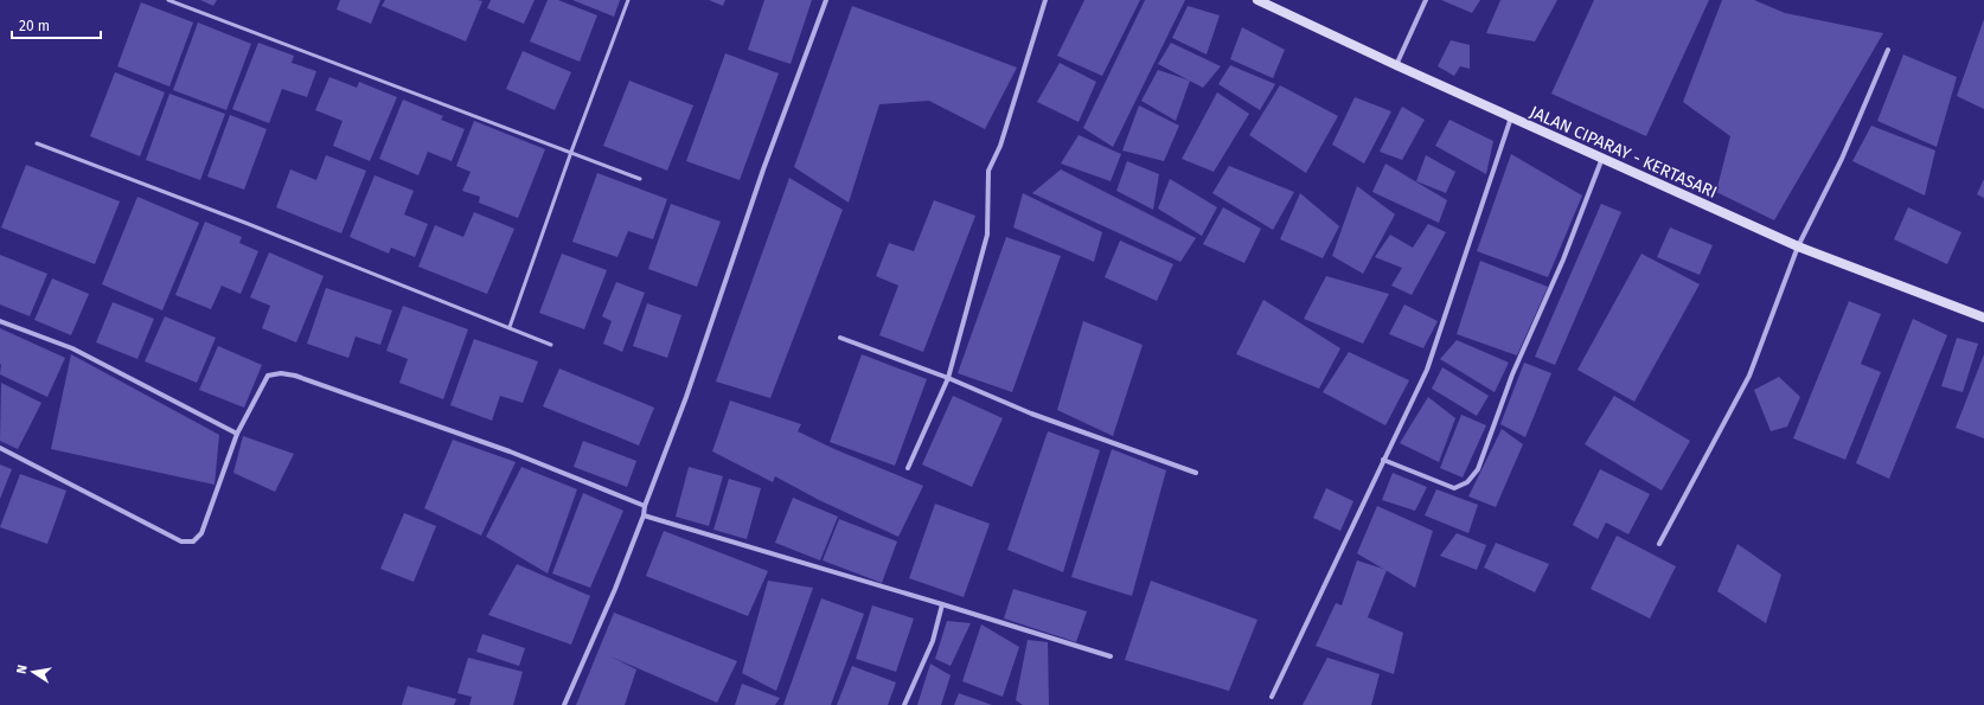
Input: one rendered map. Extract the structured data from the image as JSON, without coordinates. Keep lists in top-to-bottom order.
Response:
{
  "streets": {
    "main road": ["JALAN CIPARAY - KERTASARI"]
  },
  "scale_bar": "20 m",
  "north": "left"
}
